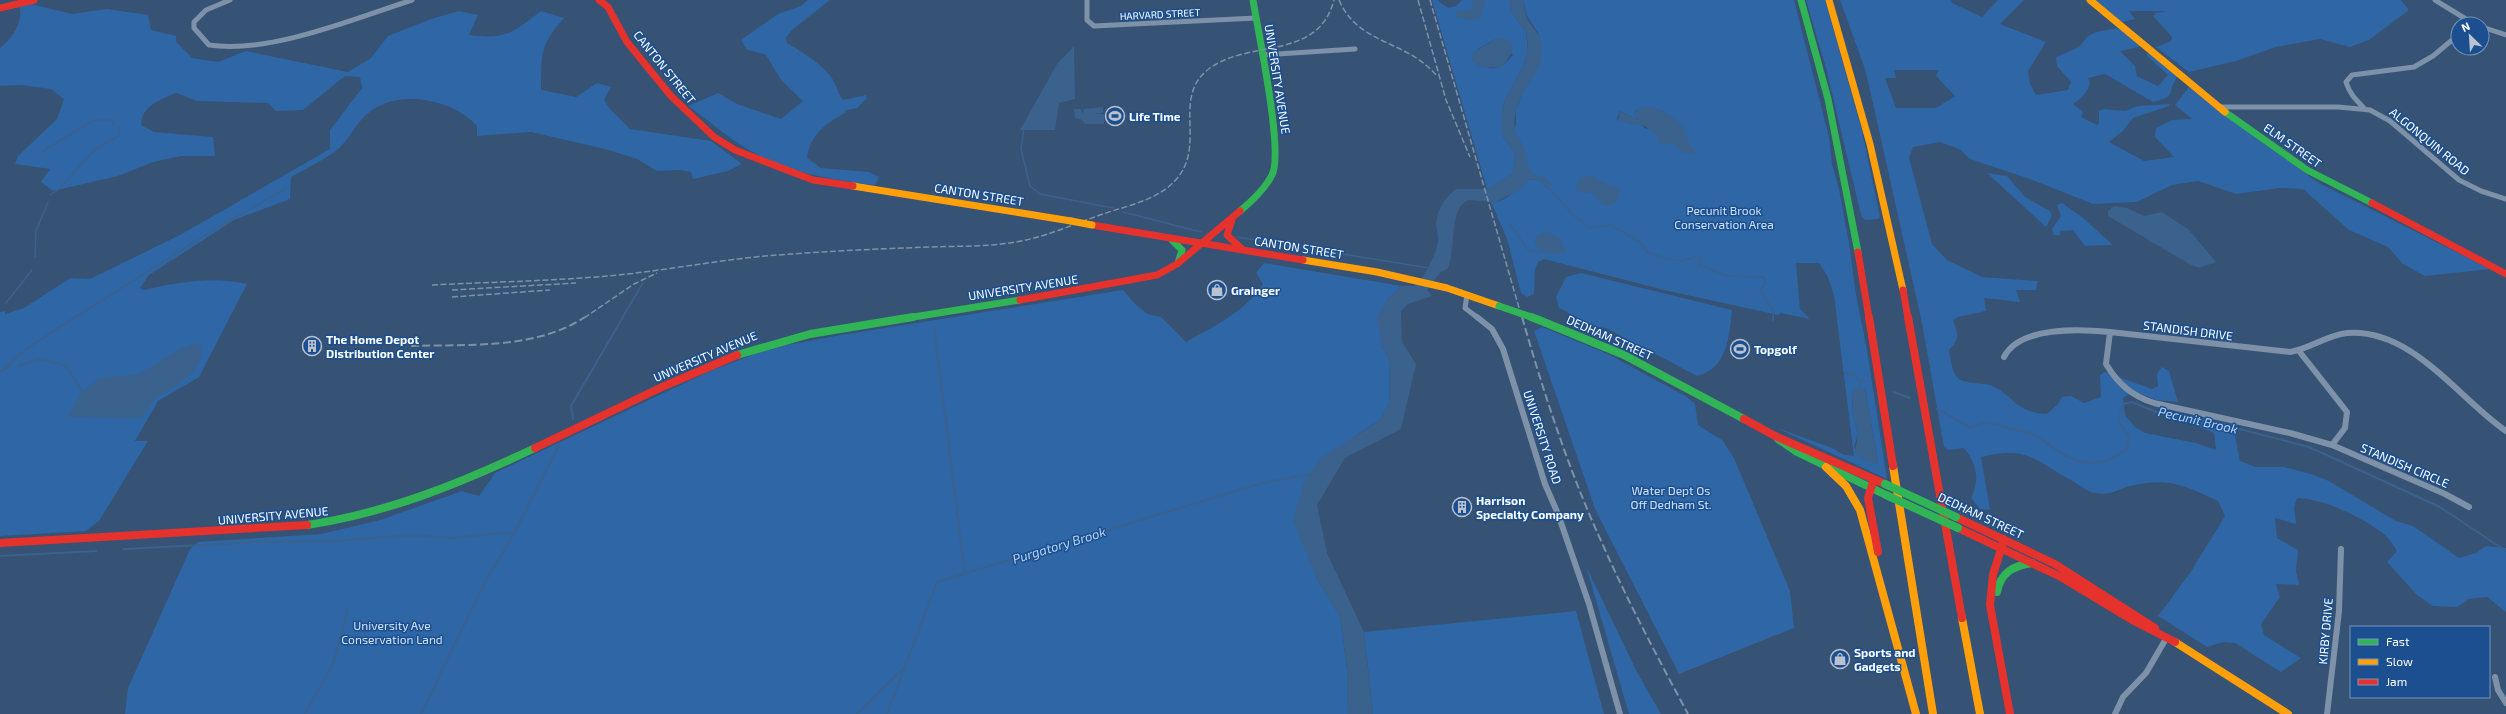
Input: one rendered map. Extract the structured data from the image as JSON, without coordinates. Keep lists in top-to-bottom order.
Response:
{
  "streets": {
    "main road": [
      "CANTON STREET",
      "UNIVERSITY AVENUE",
      "ELM STREET",
      "DEDHAM STREET"
    ],
    "street": [
      "HARVARD STREET",
      "ALGONQUIN ROAD",
      "STANDISH DRIVE",
      "UNIVERSITY ROAD",
      "STANDISH CIRCLE",
      "KIRBY DRIVE"
    ]
  },
  "crossings": [
    ["HARVARD STREET", "UNIVERSITY AVENUE"],
    ["CANTON STREET", "UNIVERSITY AVENUE"],
    ["CANTON STREET", "DEDHAM STREET"],
    ["ALGONQUIN ROAD", "ELM STREET"],
    ["DEDHAM STREET", "UNIVERSITY ROAD"]
  ],
  "water": ["Pecunit Brook", "Purgatory Brook"],
  "parks": ["Pecunit Brook Conservation Area", "Water Dept Os Off Dedham St.", "University Ave Conservation Land"],
  "places": {
    "sports": ["Life Time", "Topgolf"],
    "shop": ["Grainger", "Sports and Gadgets"],
    "building": ["The Home Depot Distribution Center", "Harrison Specialty Company"]
  },
  "legend": ["Fast", "Slow", "Jam"],
  "north": "top left"
}
